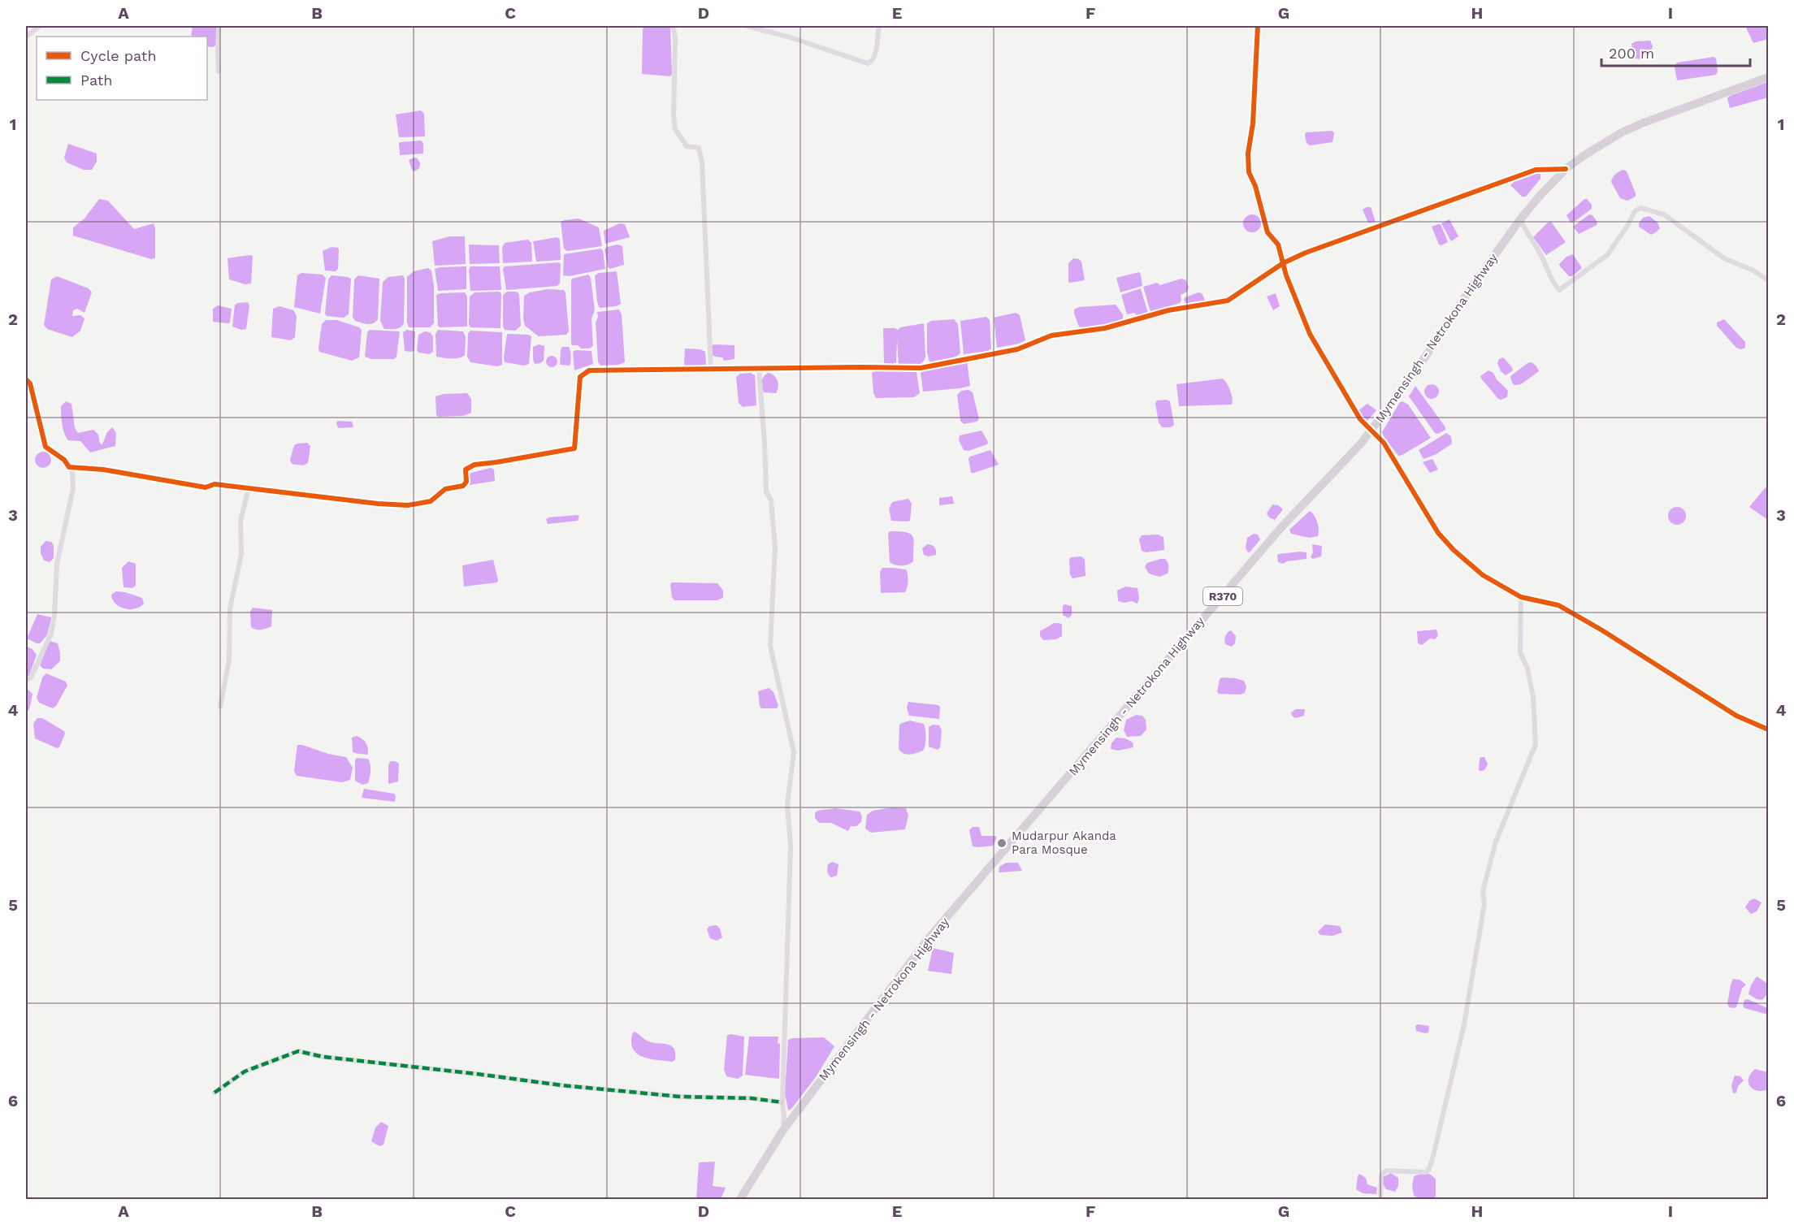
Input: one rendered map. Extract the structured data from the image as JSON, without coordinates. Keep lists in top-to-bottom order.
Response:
{
  "streets": {
    "main road": ["Mymensingh - Netrokona Highway", "R370"]
  },
  "places": ["Mudarpur Akanda Para Mosque"],
  "legend": ["Cycle path", "Path"],
  "scale_bar": "200 m",
  "grid": {
    "columns": [
      "A",
      "B",
      "C",
      "D",
      "E",
      "F",
      "G",
      "H",
      "I"
    ],
    "rows": [
      "1",
      "2",
      "3",
      "4",
      "5",
      "6"
    ]
  }
}
